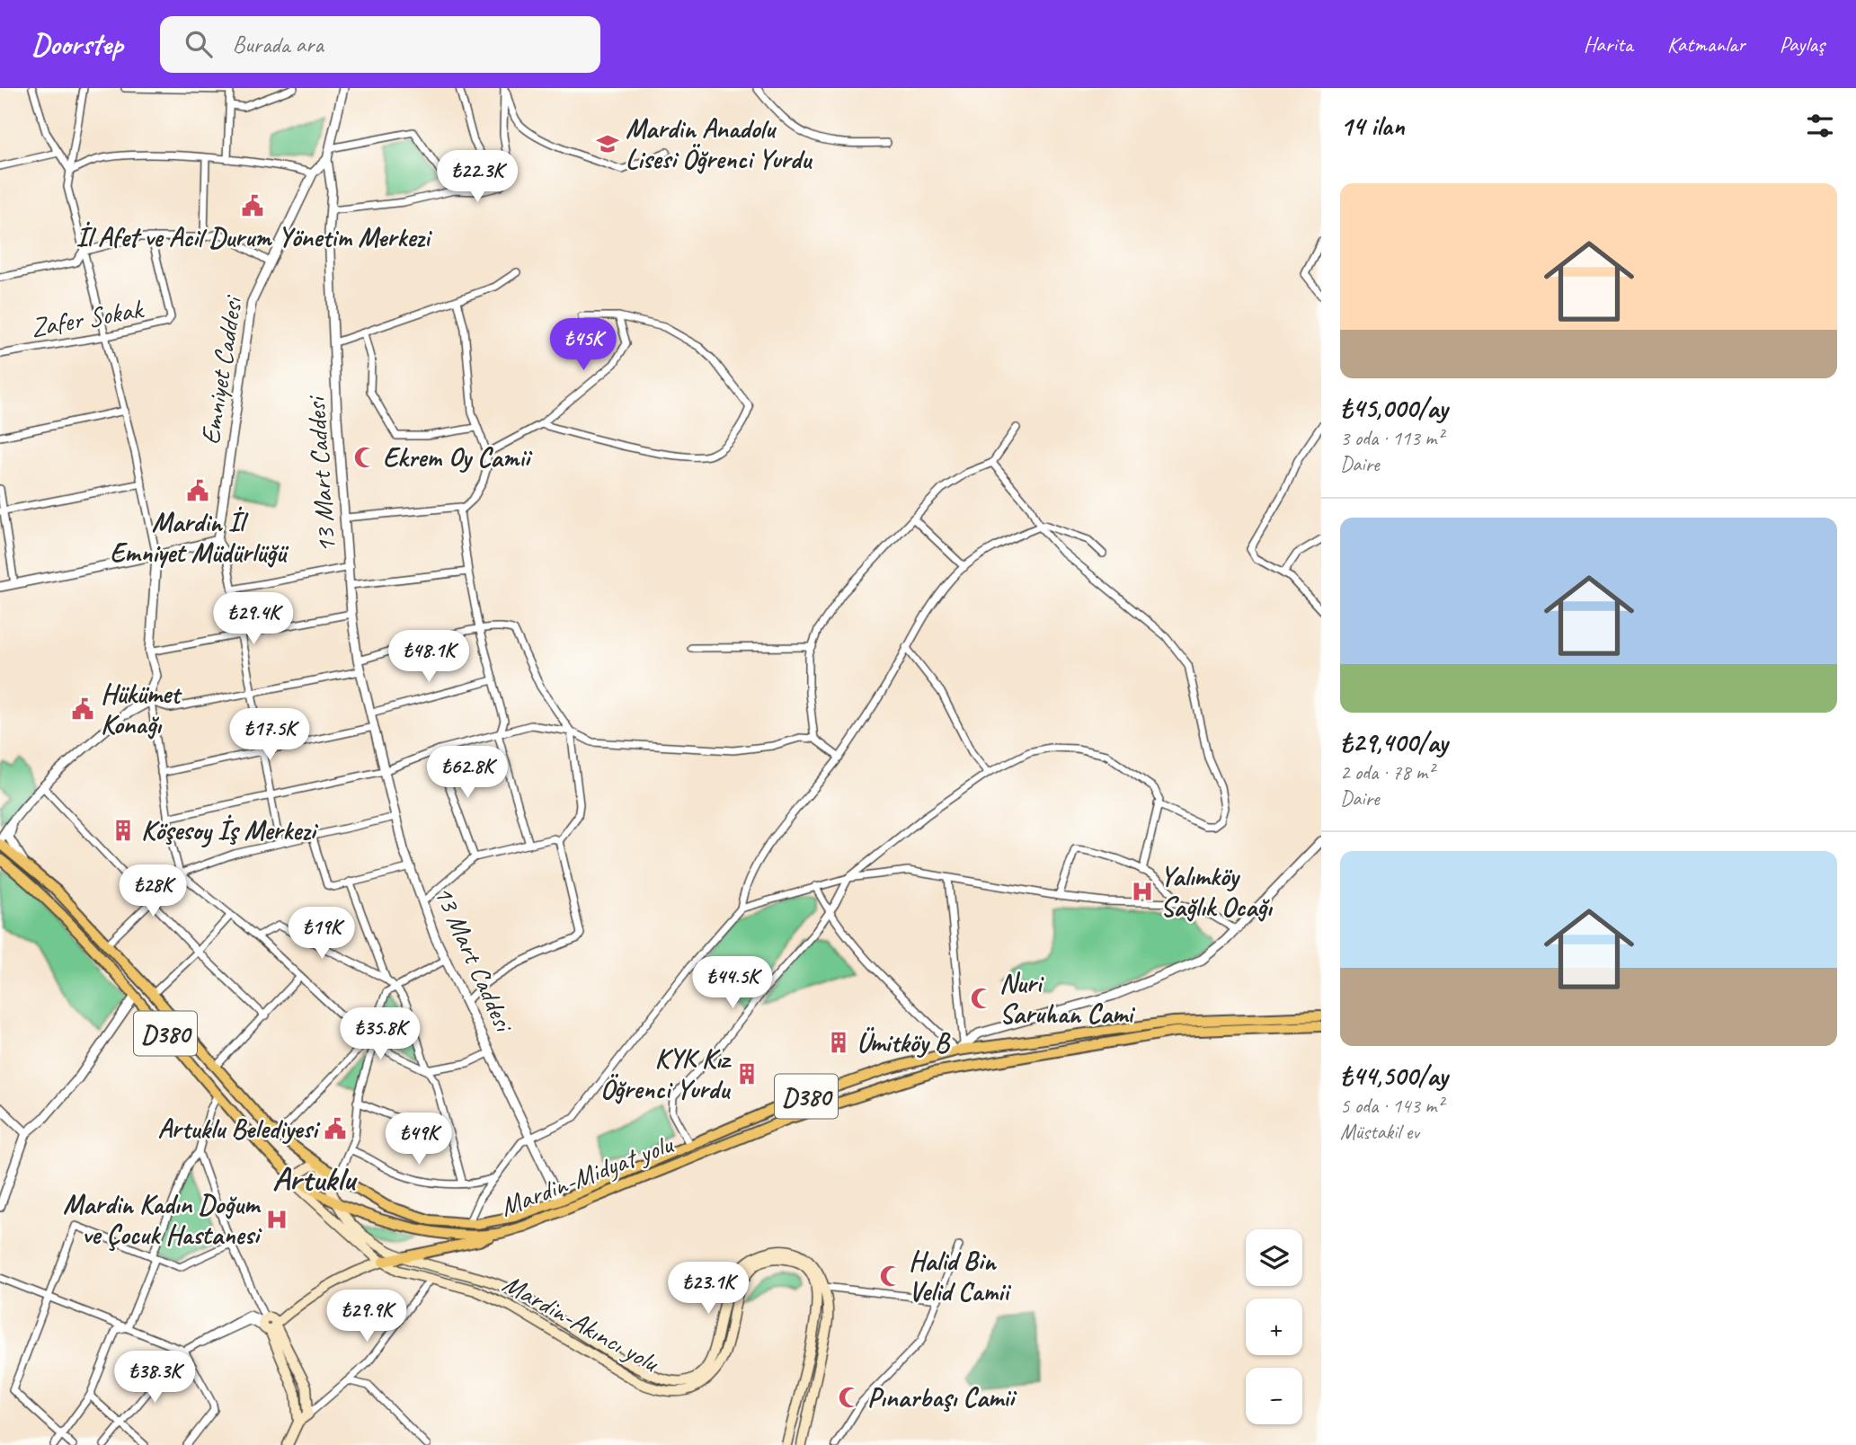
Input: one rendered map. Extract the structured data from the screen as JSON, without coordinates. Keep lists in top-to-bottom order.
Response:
{
  "streets": {
    "highway": ["D380", "Mardin-Midyat yolu"],
    "main road": ["Mardin-Akıncı yolu"],
    "street": ["Zafer Sokak", "Emniyet Caddesi", "13 Mart Caddesi"]
  },
  "crossings": [
    ["Emniyet Caddesi", "13 Mart Caddesi"],
    ["13 Mart Caddesi", "Mardin-Midyat yolu"],
    ["Mardin-Midyat yolu", "Mardin-Akıncı yolu"]
  ],
  "districts": ["Artuklu"],
  "places": {
    "school or university": ["Mardin Anadolu Lisesi Öğrenci Yurdu"],
    "public building": [
      "İl Afet ve Acil Durum Yönetim Merkezi",
      "Mardin İl Emniyet Müdürlüğü",
      "Hükümet Konağı",
      "Artuklu Belediyesi"
    ],
    "mosque": [
      "Ekrem Oy Camii",
      "Nuri Saruhan Cami",
      "Halid Bin Velid Camii",
      "Pınarbaşı Camii"
    ],
    "building": ["Köşesoy İş Merkezi", "Ümitköy B", "KYK Kız Öğrenci Yurdu"],
    "hospital": ["Yalımköy Sağlık Ocağı", "Mardin Kadın Doğum ve Çocuk Hastanesi"]
  },
  "page": {
    "header": "Doorstep",
    "search": "Burada ara",
    "nav": ["Harita", "Katmanlar", "Paylaş"],
    "heading": "14 ilan",
    "price": [
      "₺22.3K",
      "₺45K",
      "₺29.4K",
      "₺48.1K",
      "₺17.5K",
      "₺62.8K",
      "₺28K",
      "₺19K",
      "₺44.5K",
      "₺35.8K",
      "₺49K",
      "₺23.1K",
      "₺29.9K",
      "₺38.3K"
    ],
    "list": [
      {
        "name": "₺45,000/ay",
        "note": "3 oda · 113 m² · Daire"
      },
      {
        "name": "₺29,400/ay",
        "note": "2 oda · 78 m² · Daire"
      },
      {
        "name": "₺44,500/ay",
        "note": "5 oda · 143 m² · Müstakil ev"
      }
    ],
    "map_buttons": ["+", "−"]
  }
}
